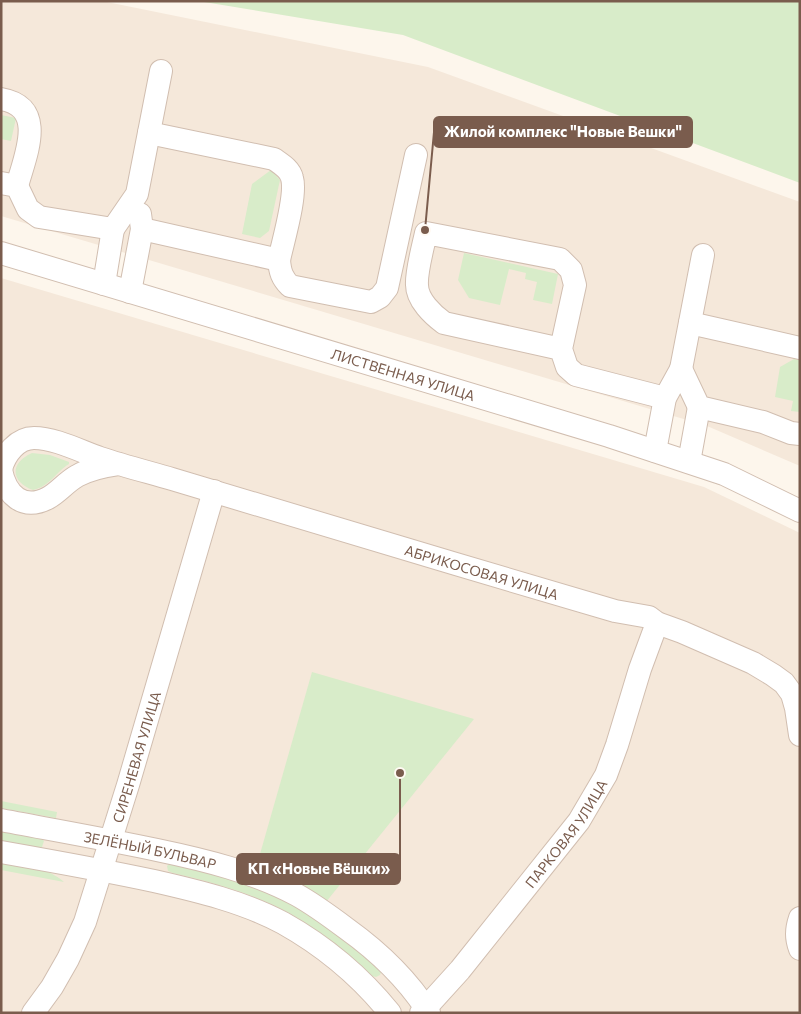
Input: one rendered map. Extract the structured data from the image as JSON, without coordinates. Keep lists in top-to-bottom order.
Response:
{
  "streets": {
    "street": [
      "ЛИСТВЕННАЯ УЛИЦА",
      "АБРИКОСОВАЯ УЛИЦА",
      "СИРЕНЕВАЯ УЛИЦА",
      "ПАРКОВАЯ УЛИЦА",
      "ЗЕЛЁНЫЙ БУЛЬВАР"
    ]
  },
  "crossings": [
    ["АБРИКОСОВАЯ УЛИЦА", "СИРЕНЕВАЯ УЛИЦА"],
    ["АБРИКОСОВАЯ УЛИЦА", "ПАРКОВАЯ УЛИЦА"],
    ["СИРЕНЕВАЯ УЛИЦА", "ЗЕЛЁНЫЙ БУЛЬВАР"],
    ["ПАРКОВАЯ УЛИЦА", "ЗЕЛЁНЫЙ БУЛЬВАР"]
  ],
  "places": ["Жилой комплекс \"Новые Вешки\"", "КП «Новые Вёшки»"]
}
